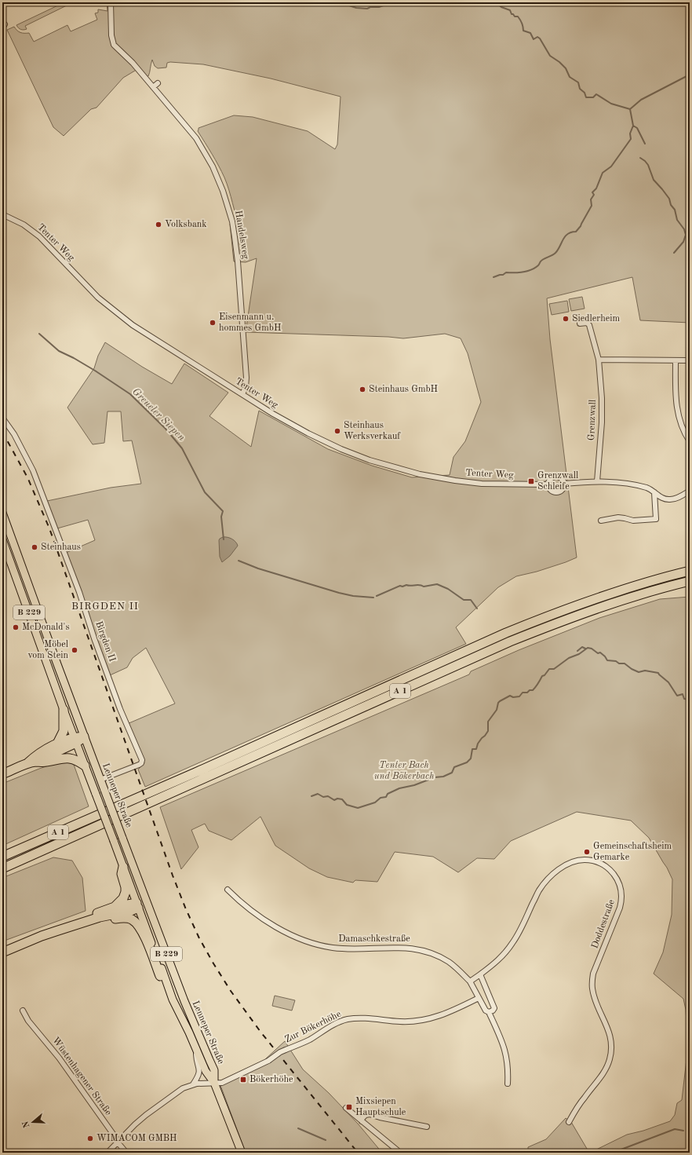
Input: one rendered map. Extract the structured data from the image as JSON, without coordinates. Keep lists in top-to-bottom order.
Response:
{
  "streets": {
    "highway": ["A 1"],
    "main road": ["B 229", "Lenneper Straße"],
    "street": [
      "Handelsweg",
      "Tenter Weg",
      "Grenzwall",
      "Birgden II",
      "Doddestraße",
      "Damaschkestraße",
      "Zur Bökerhöhe",
      "Wüstenhagener Straße"
    ]
  },
  "crossings": [
    ["Handelsweg", "Tenter Weg"],
    ["Birgden II", "Lenneper Straße"],
    ["Lenneper Straße", "Zur Bökerhöhe"],
    ["Doddestraße", "Damaschkestraße"],
    ["Damaschkestraße", "Zur Bökerhöhe"],
    ["Zur Bökerhöhe", "Wüstenhagener Straße"]
  ],
  "districts": ["BIRGDEN II"],
  "water": ["Greueler Siepen"],
  "parks": ["Tenter Bach und Bökerbach"],
  "places": {
    "other": [
      "Volksbank",
      "Siedlerheim",
      "Eisenmann u. hommes GmbH",
      "Steinhaus GmbH",
      "Steinhaus Werksverkauf",
      "Steinhaus",
      "McDonald's",
      "Möbel vom Stein",
      "Gemeinschaftsheim Gemarke",
      "WIMACOM GMBH"
    ],
    "transit": ["Grenzwall Schleife", "Bökerhöhe", "Mixsiepen Hauptschule"]
  },
  "north": "left"
}
